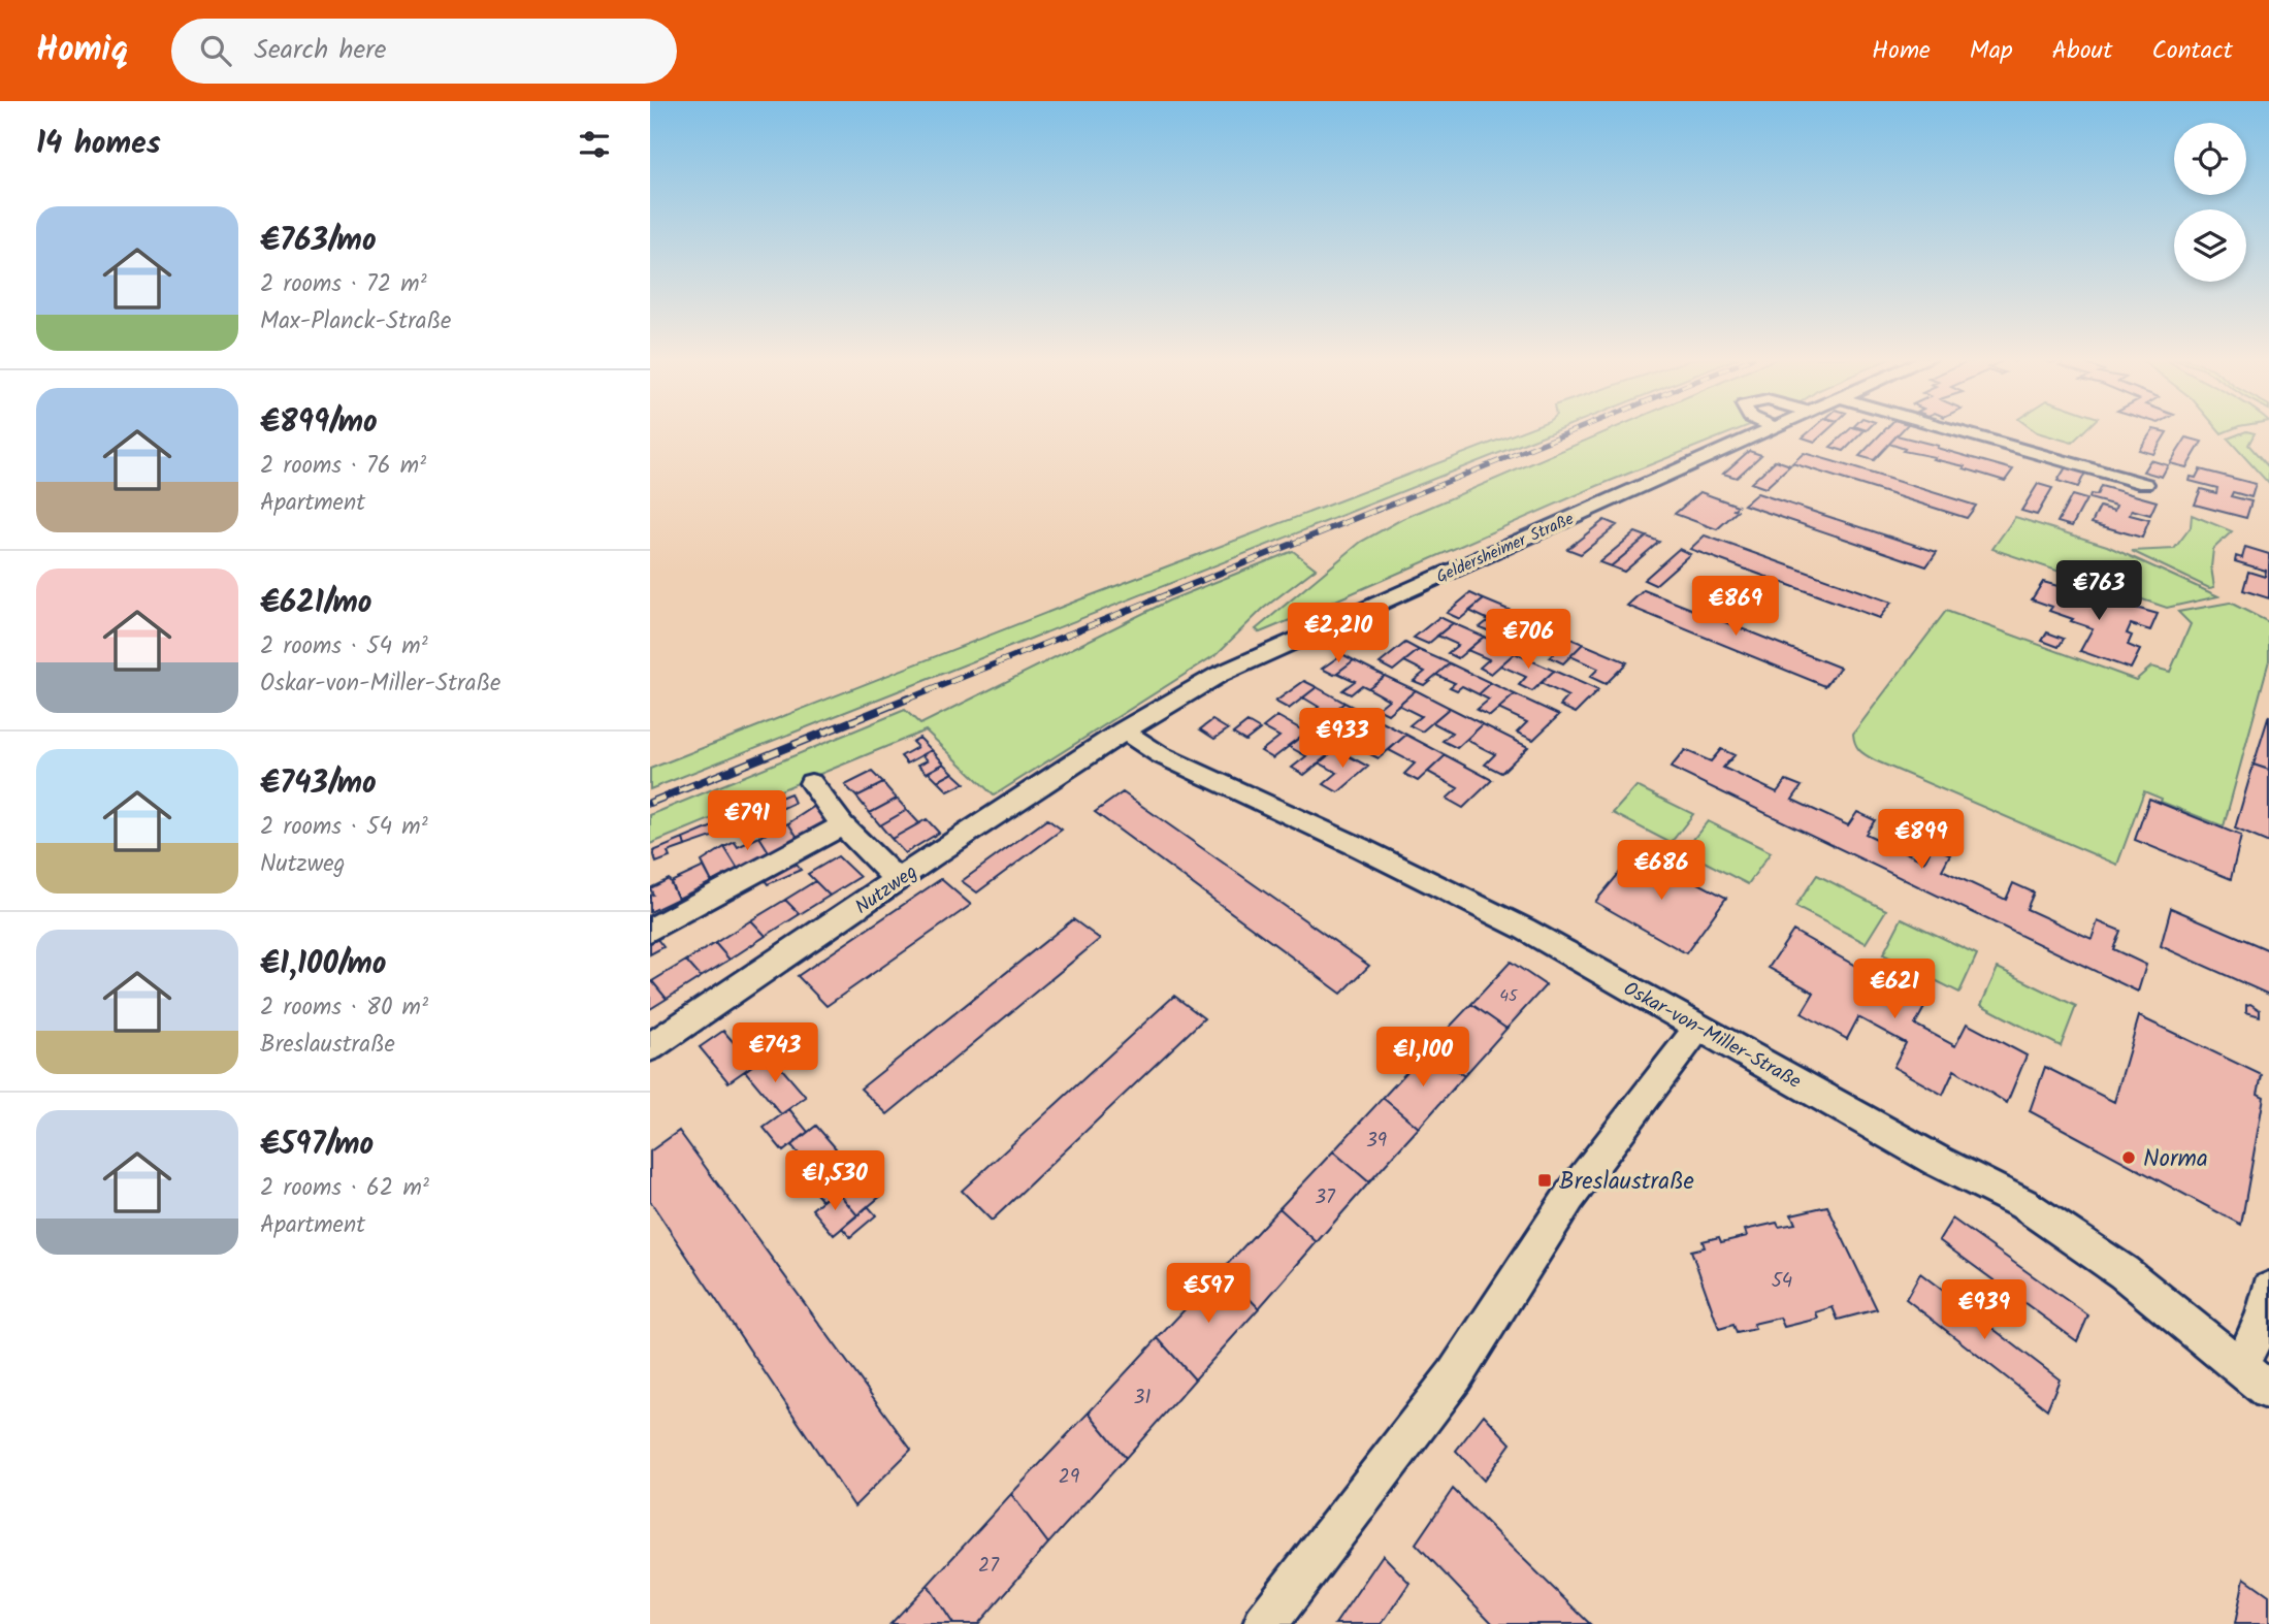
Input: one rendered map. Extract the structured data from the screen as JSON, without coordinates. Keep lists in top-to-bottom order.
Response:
{
  "streets": {
    "street": ["Geldersheimer Straße", "Nutzweg", "Oskar-von-Miller-Straße"]
  },
  "crossings": [
    ["Geldersheimer Straße", "Nutzweg"],
    ["Geldersheimer Straße", "Oskar-von-Miller-Straße"],
    ["Nutzweg", "Oskar-von-Miller-Straße"]
  ],
  "places": {
    "other": ["Norma"],
    "transit": ["Breslaustraße"]
  },
  "house_numbers": [
    "45",
    "39",
    "37",
    "54",
    "31",
    "29",
    "27"
  ],
  "page": {
    "header": "Homiq",
    "search": "Search here",
    "nav": [
      "Home",
      "Map",
      "About",
      "Contact"
    ],
    "heading": "14 homes",
    "list": [
      {
        "name": "€763/mo",
        "note": "2 rooms · 72 m² · Max-Planck-Straße"
      },
      {
        "name": "€899/mo",
        "note": "2 rooms · 76 m² · Apartment"
      },
      {
        "name": "€621/mo",
        "note": "2 rooms · 54 m² · Oskar-von-Miller-Straße"
      },
      {
        "name": "€743/mo",
        "note": "2 rooms · 54 m² · Nutzweg"
      },
      {
        "name": "€1,100/mo",
        "note": "2 rooms · 80 m² · Breslaustraße"
      },
      {
        "name": "€597/mo",
        "note": "2 rooms · 62 m² · Apartment"
      }
    ],
    "price": [
      "€763",
      "€869",
      "€2,210",
      "€706",
      "€933",
      "€791",
      "€899",
      "€686",
      "€621",
      "€743",
      "€1,100",
      "€1,530",
      "€597",
      "€939"
    ]
  }
}
